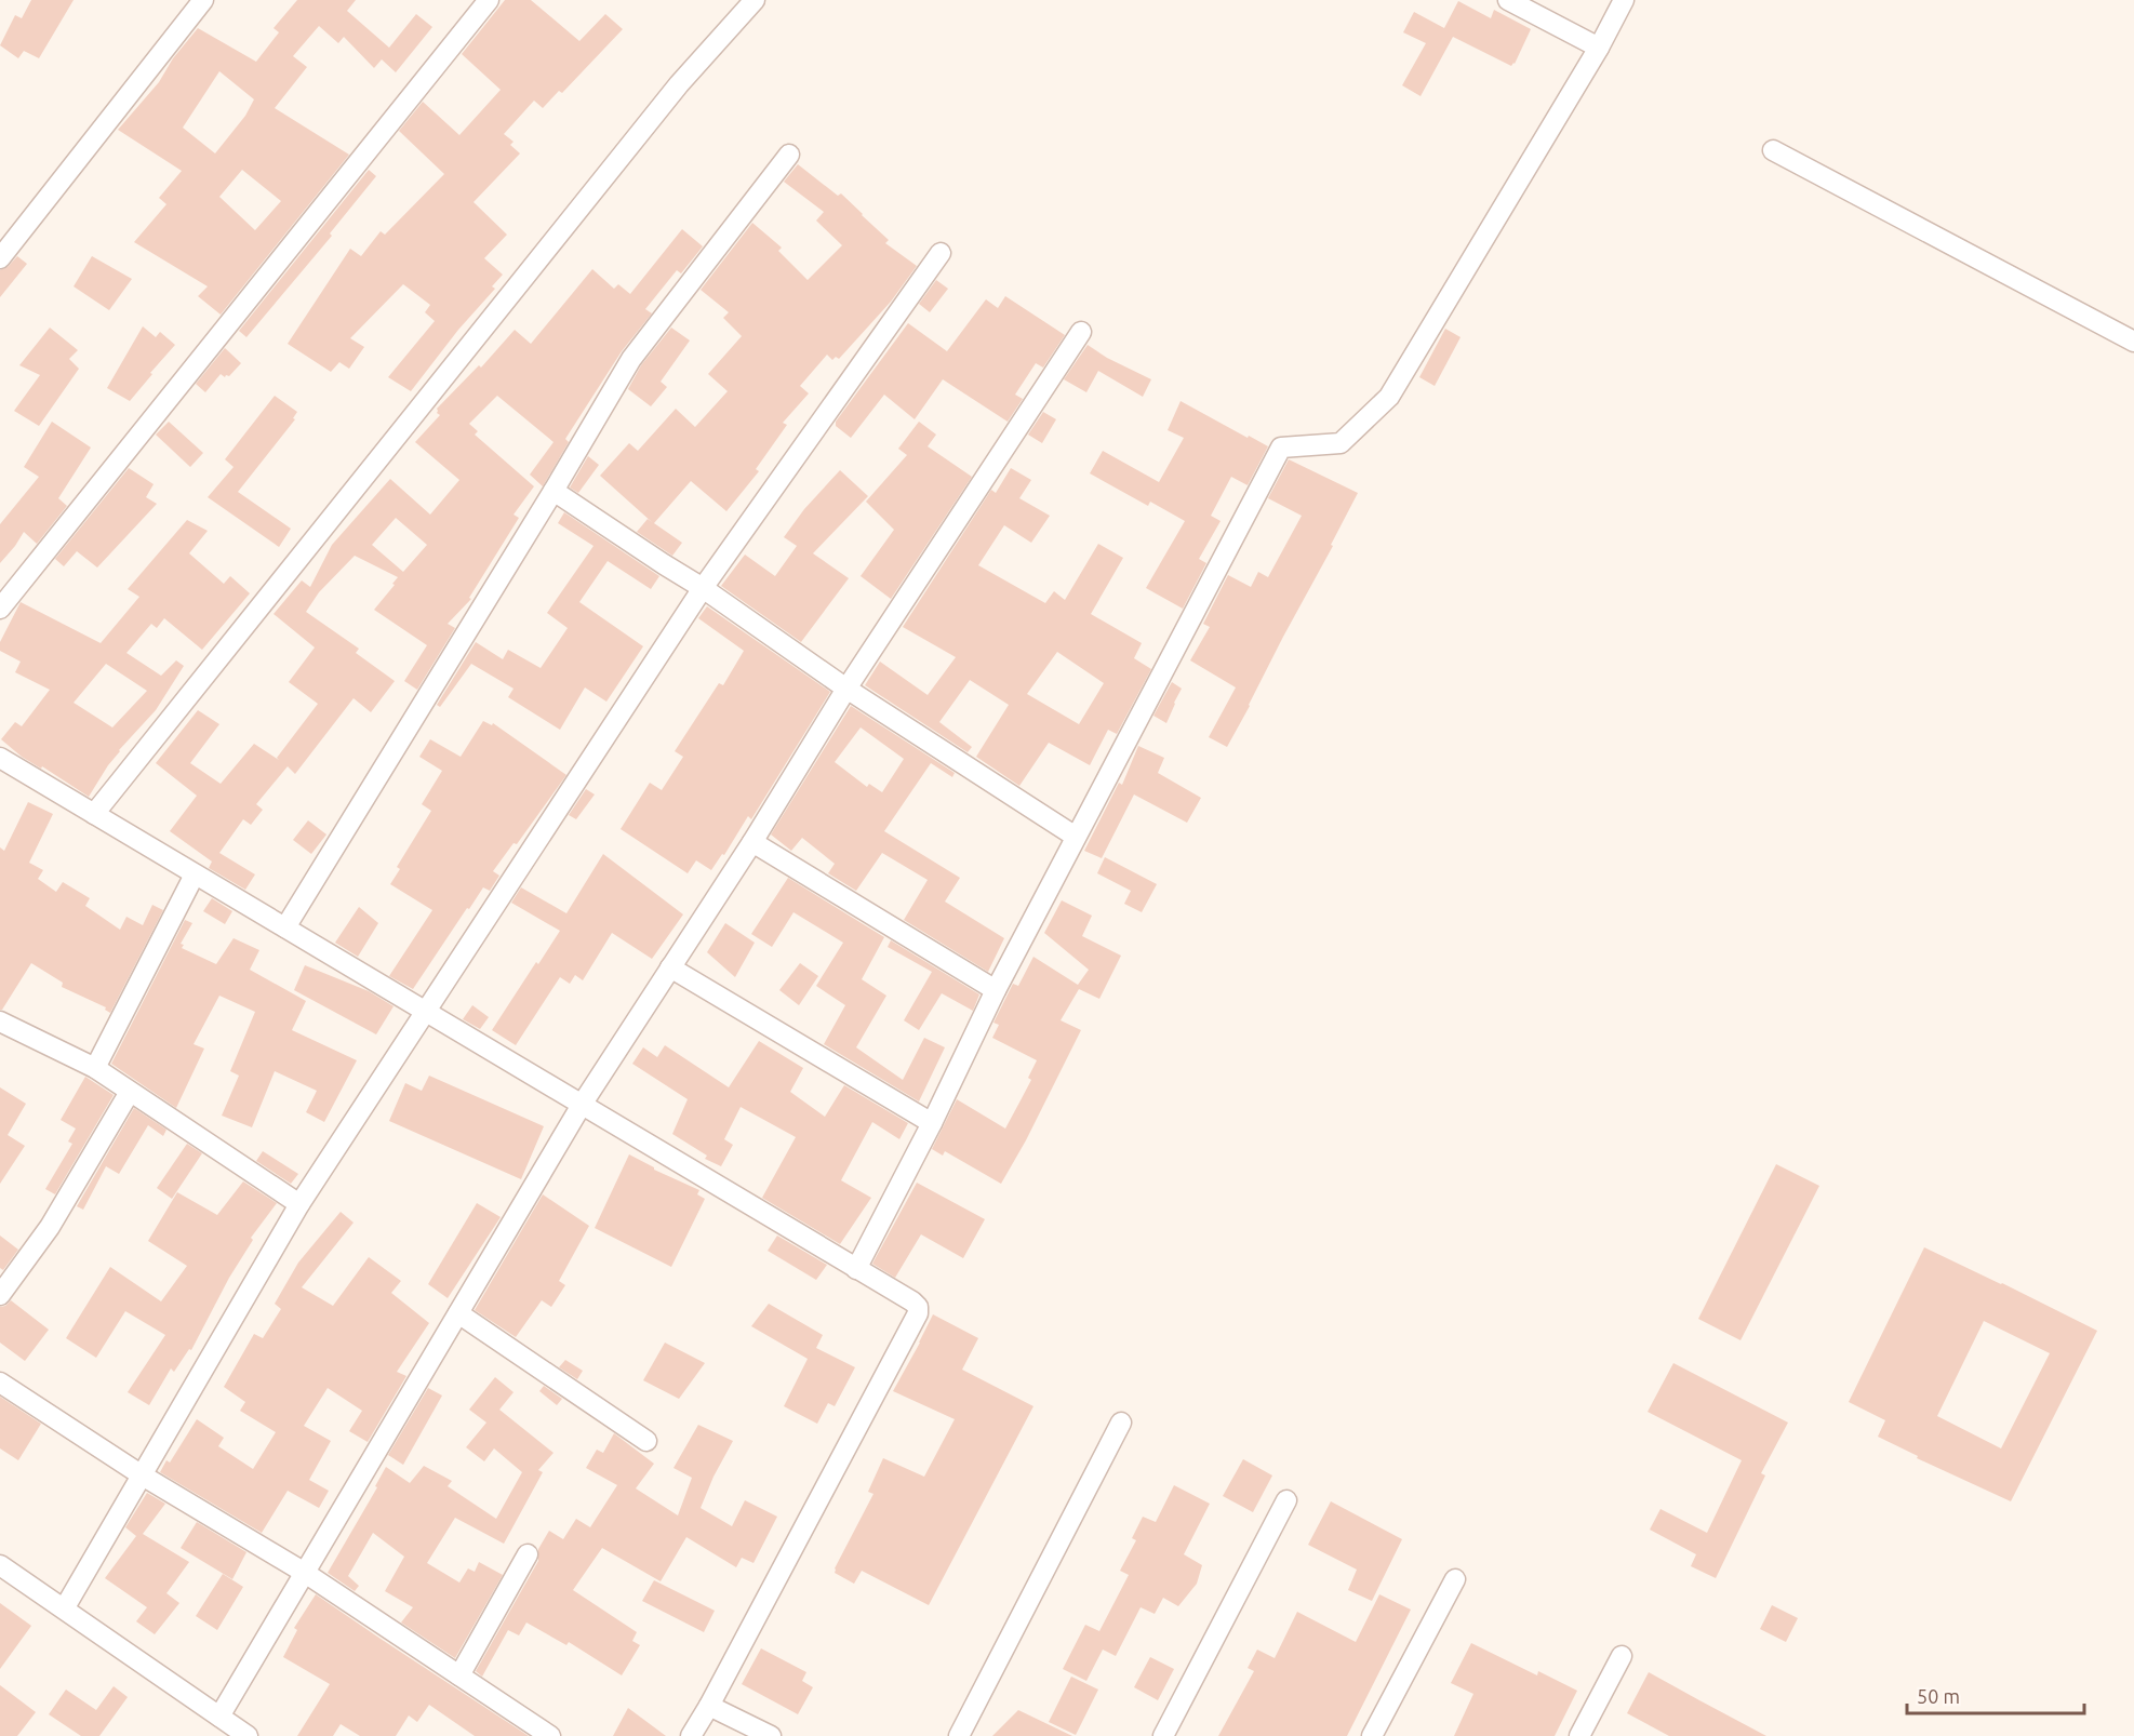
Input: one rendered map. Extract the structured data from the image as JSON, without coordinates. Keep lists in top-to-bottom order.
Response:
{
  "scale_bar": "50 m"
}
